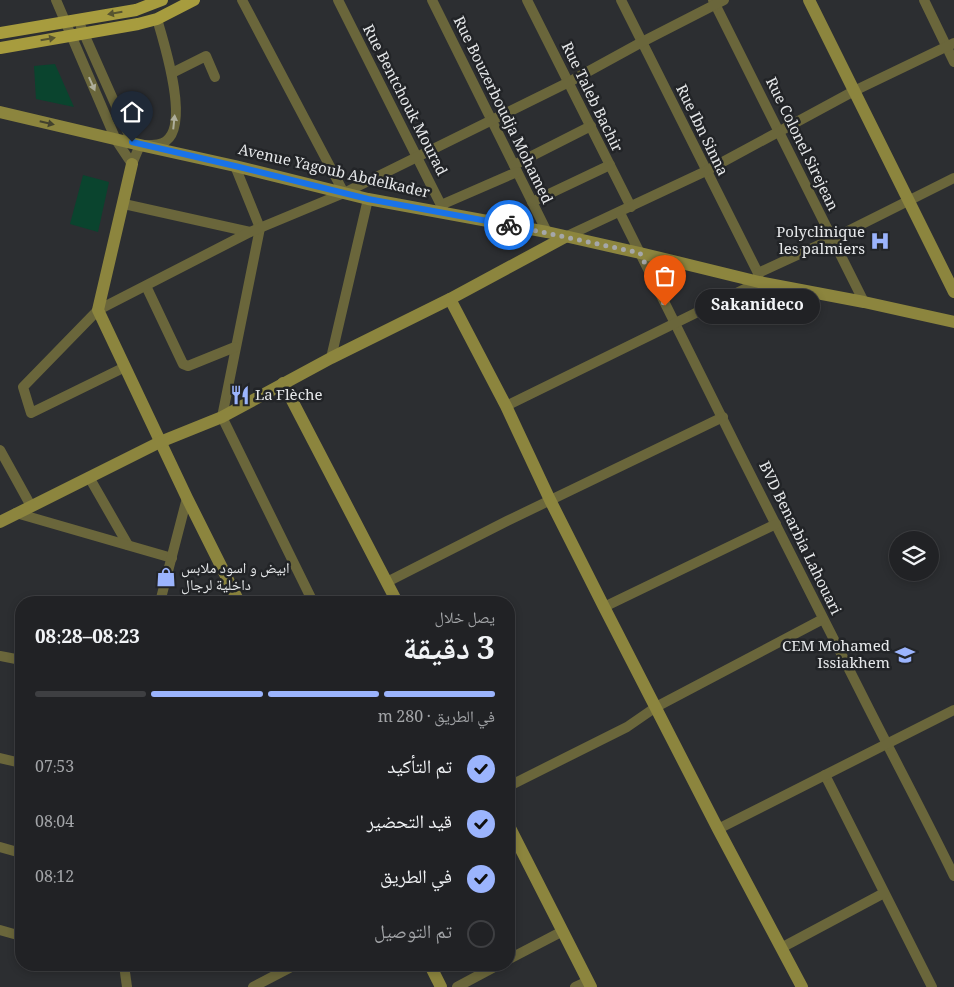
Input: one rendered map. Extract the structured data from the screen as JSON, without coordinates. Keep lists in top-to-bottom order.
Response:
{
  "streets": {
    "street": [
      "Rue Taleb Bachir",
      "Rue Bentchouk Mourad",
      "Rue Bouzerboudja Mohamed",
      "Rue Ibn Sinna",
      "Rue Colonel Sirejean",
      "Avenue Yagoub Abdelkader",
      "BVD Benarbia Lahouari"
    ]
  },
  "crossings": [
    ["Rue Bentchouk Mourad", "Avenue Yagoub Abdelkader"],
    ["Rue Bouzerboudja Mohamed", "Avenue Yagoub Abdelkader"],
    ["Rue Ibn Sinna", "Avenue Yagoub Abdelkader"],
    ["Rue Colonel Sirejean", "Avenue Yagoub Abdelkader"],
    ["Avenue Yagoub Abdelkader", "BVD Benarbia Lahouari"]
  ],
  "places": {
    "hospital": ["Polyclinique les palmiers"],
    "other": ["Sakanideco"],
    "restaurant": ["La Flèche"],
    "shop": ["ابيض و اسود ملابس داخلية لرجال"],
    "school or university": ["CEM Mohamed Issiakhem"]
  },
  "page": {
    "bubble": "Sakanideco",
    "heading": ["3 دقيقة", "يصل خلال", "08:23–08:28"],
    "bar": "في الطريق · 280 m",
    "list": [
      ["تم التأكيد", "07:53"],
      ["قيد التحضير", "08:04"],
      ["في الطريق", "08:12"],
      "تم التوصيل"
    ]
  }
}
